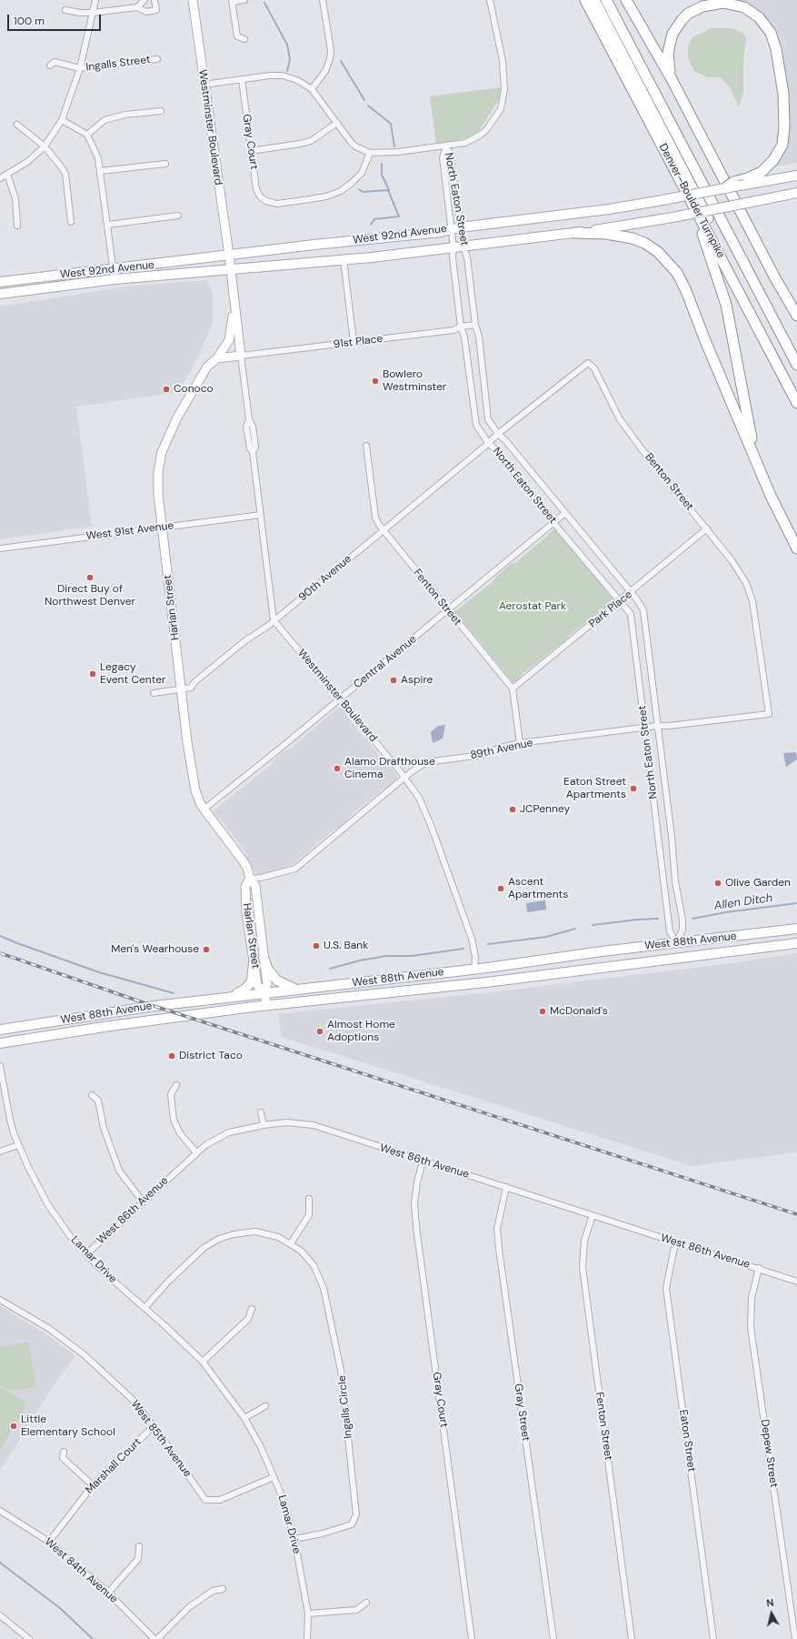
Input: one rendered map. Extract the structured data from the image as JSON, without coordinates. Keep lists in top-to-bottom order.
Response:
{
  "streets": {
    "highway": ["Denver–Boulder Turnpike"],
    "main road": ["West 92nd Avenue", "West 88th Avenue"],
    "street": [
      "Ingalls Street",
      "Westminster Boulevard",
      "Gray Court",
      "North Eaton Street",
      "91st Place",
      "Benton Street",
      "West 91st Avenue",
      "90th Avenue",
      "Fenton Street",
      "Harlan Street",
      "Park Place",
      "Central Avenue",
      "89th Avenue",
      "West 86th Avenue",
      "Lamar Drive",
      "Ingalls Circle",
      "Gray Street",
      "West 85th Avenue",
      "Eaton Street",
      "Depew Street",
      "Marshall Court",
      "West 84th Avenue"
    ]
  },
  "crossings": [
    ["Westminster Boulevard", "West 92nd Avenue"],
    ["Westminster Boulevard", "90th Avenue"],
    ["Westminster Boulevard", "Harlan Street"],
    ["Westminster Boulevard", "Central Avenue"],
    ["Westminster Boulevard", "89th Avenue"],
    ["Westminster Boulevard", "West 88th Avenue"],
    ["Gray Court", "West 86th Avenue"],
    ["North Eaton Street", "West 92nd Avenue"],
    ["North Eaton Street", "91st Place"],
    ["North Eaton Street", "Benton Street"],
    ["North Eaton Street", "90th Avenue"],
    ["North Eaton Street", "Park Place"],
    ["North Eaton Street", "Central Avenue"],
    ["North Eaton Street", "89th Avenue"],
    ["North Eaton Street", "West 88th Avenue"],
    ["Benton Street", "90th Avenue"],
    ["Benton Street", "Park Place"],
    ["Benton Street", "89th Avenue"],
    ["West 91st Avenue", "Harlan Street"],
    ["90th Avenue", "Fenton Street"],
    ["90th Avenue", "Harlan Street"],
    ["Fenton Street", "Park Place"],
    ["Fenton Street", "Central Avenue"],
    ["Fenton Street", "West 86th Avenue"],
    ["Harlan Street", "Central Avenue"],
    ["Harlan Street", "89th Avenue"],
    ["Harlan Street", "West 88th Avenue"],
    ["West 86th Avenue", "Lamar Drive"],
    ["West 86th Avenue", "Gray Street"],
    ["West 86th Avenue", "Eaton Street"],
    ["West 86th Avenue", "Depew Street"],
    ["Lamar Drive", "Ingalls Circle"],
    ["Lamar Drive", "West 85th Avenue"],
    ["West 85th Avenue", "Marshall Court"],
    ["Marshall Court", "West 84th Avenue"]
  ],
  "water": ["Allen Ditch"],
  "parks": ["Aerostat Park"],
  "places": [
    "Bowlero Westminster",
    "Conoco",
    "Direct Buy of Northwest Denver",
    "Legacy Event Center",
    "Aspire",
    "Alamo Drafthouse Cinema",
    "Eaton Street Apartments",
    "JCPenney",
    "Olive Garden",
    "Ascent Apartments",
    "U.S. Bank",
    "Men's Wearhouse",
    "McDonald's",
    "Almost Home Adoptions",
    "District Taco",
    "Little Elementary School"
  ],
  "scale_bar": "100 m",
  "north": "top"
}
